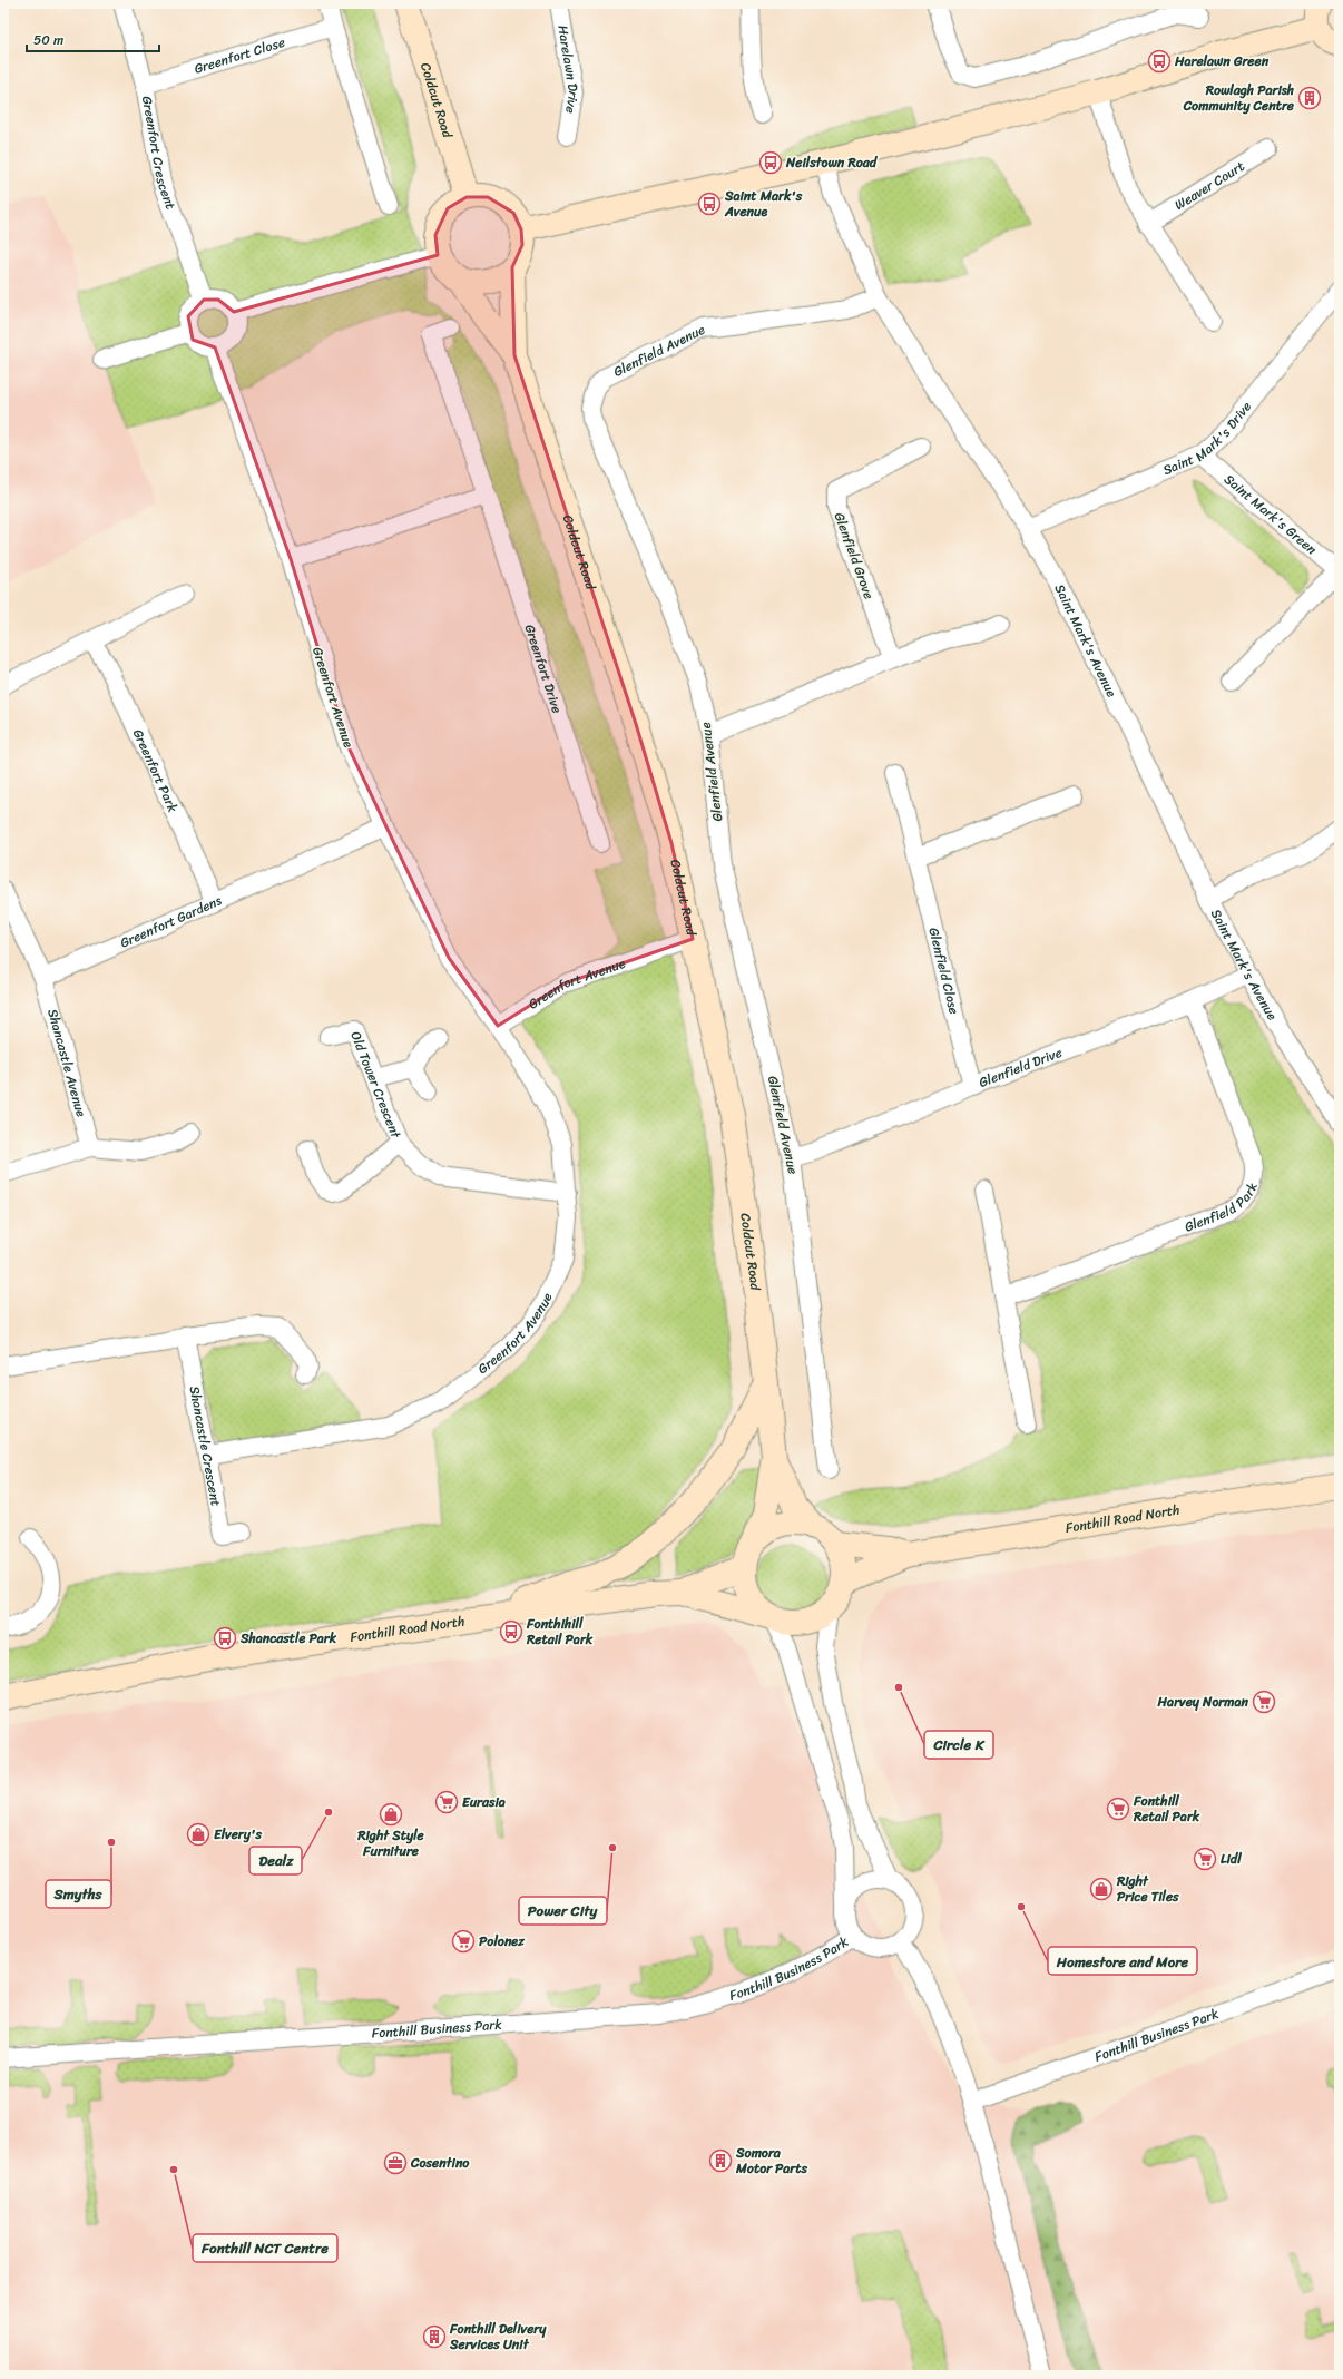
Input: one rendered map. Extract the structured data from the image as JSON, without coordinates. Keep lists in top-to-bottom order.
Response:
{
  "streets": {
    "main road": ["Coldcut Road", "Fonthill Road North"],
    "street": [
      "Greenfort Close",
      "Harelawn Drive",
      "Greenfort Crescent",
      "Weaver Court",
      "Glenfield Avenue",
      "Saint Mark's Drive",
      "Saint Mark's Green",
      "Glenfield Grove",
      "Saint Mark's Avenue",
      "Greenfort Drive",
      "Greenfort Avenue",
      "Greenfort Park",
      "Greenfort Gardens",
      "Glenfield Close",
      "Shancastle Avenue",
      "Glenfield Drive",
      "Old Tower Crescent",
      "Glenfield Park",
      "Shancastle Crescent",
      "Fonthill Business Park"
    ]
  },
  "crossings": [
    ["Greenfort Close", "Greenfort Crescent"],
    ["Coldcut Road", "Greenfort Avenue"],
    ["Greenfort Crescent", "Greenfort Avenue"],
    ["Glenfield Avenue", "Saint Mark's Avenue"],
    ["Glenfield Avenue", "Glenfield Drive"],
    ["Saint Mark's Drive", "Saint Mark's Green"],
    ["Saint Mark's Drive", "Saint Mark's Avenue"],
    ["Saint Mark's Avenue", "Glenfield Drive"],
    ["Greenfort Avenue", "Greenfort Gardens"],
    ["Greenfort Avenue", "Old Tower Crescent"],
    ["Greenfort Avenue", "Shancastle Crescent"],
    ["Greenfort Park", "Greenfort Gardens"],
    ["Greenfort Gardens", "Shancastle Avenue"],
    ["Glenfield Close", "Glenfield Drive"],
    ["Glenfield Drive", "Glenfield Park"],
    ["Fonthill Road North", "Fonthill Business Park"]
  ],
  "places": {
    "bus stop": [
      "Harelawn Green",
      "Neilstown Road",
      "Saint Mark's Avenue",
      "Fonthihill Retail Park",
      "Shancastle Park"
    ],
    "building": ["Rowlagh Parish Community Centre", "Somora Motor Parts", "Fonthill Delivery Services Unit"],
    "other": [
      "Circle K",
      "Dealz",
      "Smyths",
      "Power City",
      "Homestore and More",
      "Fonthill NCT Centre"
    ],
    "supermarket": [
      "Harvey Norman",
      "Eurasia",
      "Fonthill Retail Park",
      "Lidl",
      "Polonez"
    ],
    "shop": ["Right Style Furniture", "Elvery's", "Right Price Tiles"],
    "office": ["Cosentino"]
  },
  "scale_bar": "50 m"
}
